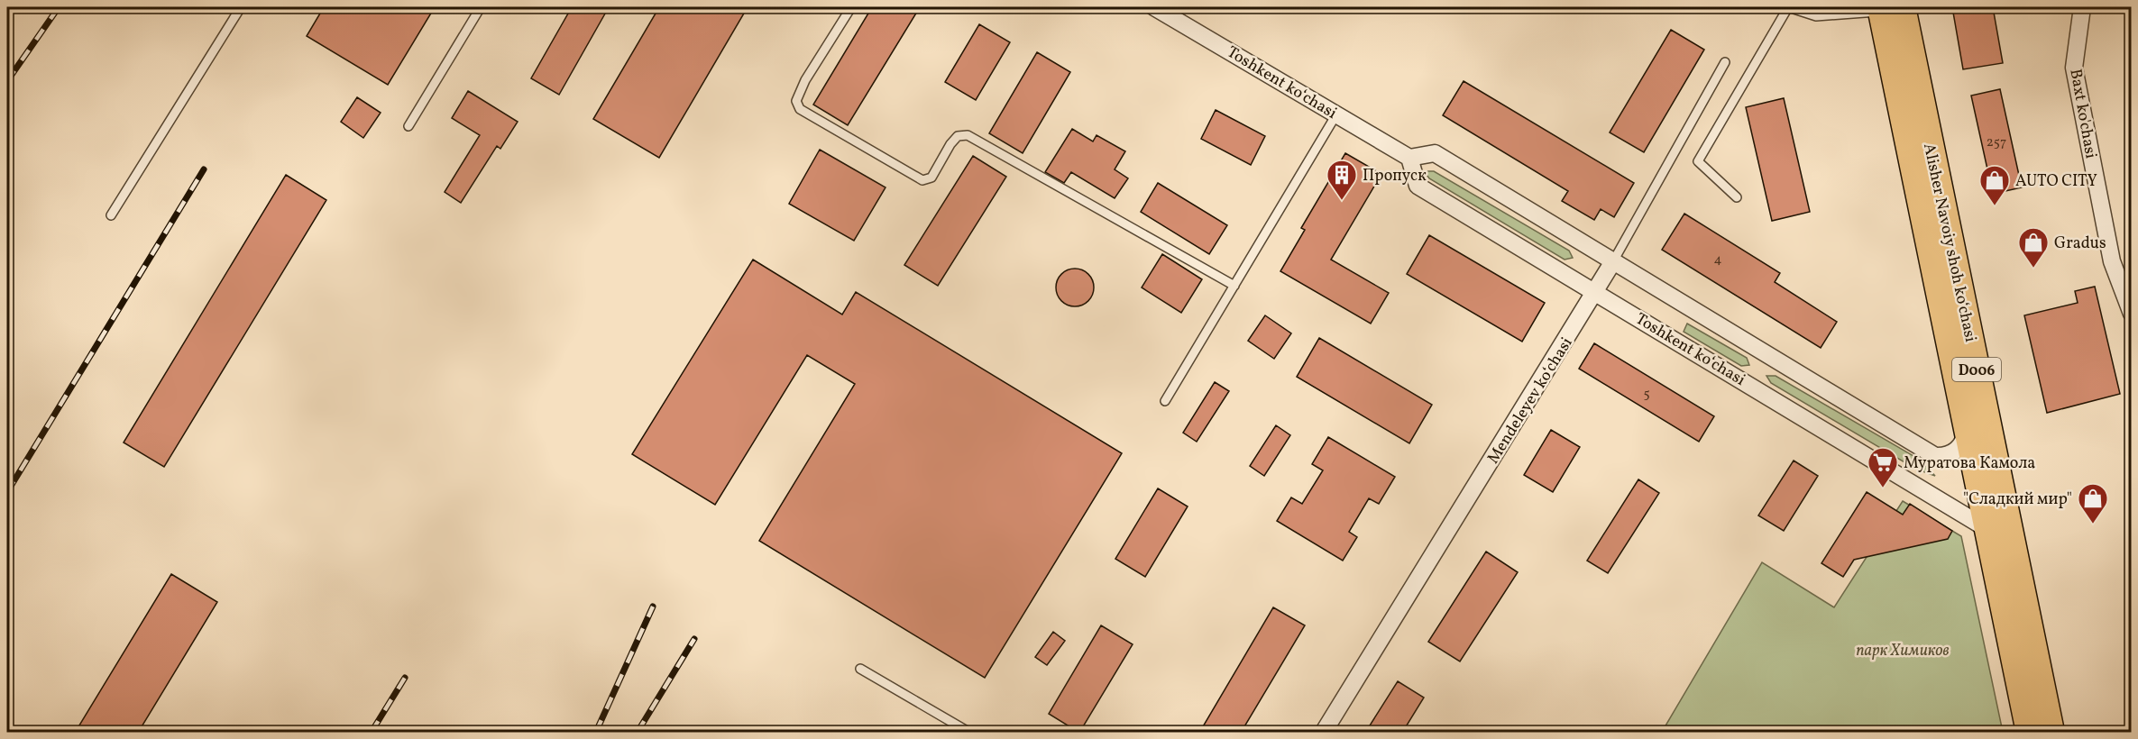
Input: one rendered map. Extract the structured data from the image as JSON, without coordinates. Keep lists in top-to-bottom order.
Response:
{
  "streets": {
    "main road": ["Alisher Navoiy shoh koʻchasi", "D006"],
    "street": ["Toshkent ko‘chasi", "Baxt ko'chasi", "Mendeleyev ko‘chasi"]
  },
  "crossings": [
    ["Toshkent ko‘chasi", "Alisher Navoiy shoh koʻchasi"],
    ["Toshkent ko‘chasi", "Mendeleyev ko‘chasi"]
  ],
  "parks": ["парк Химиков"],
  "places": {
    "building": ["Пропуск"],
    "shop": ["AUTO CITY", "Gradus", "\"Сладкий мир\""],
    "supermarket": ["Муратова Камола"]
  },
  "house_numbers": ["257", "4", "5"]
}
